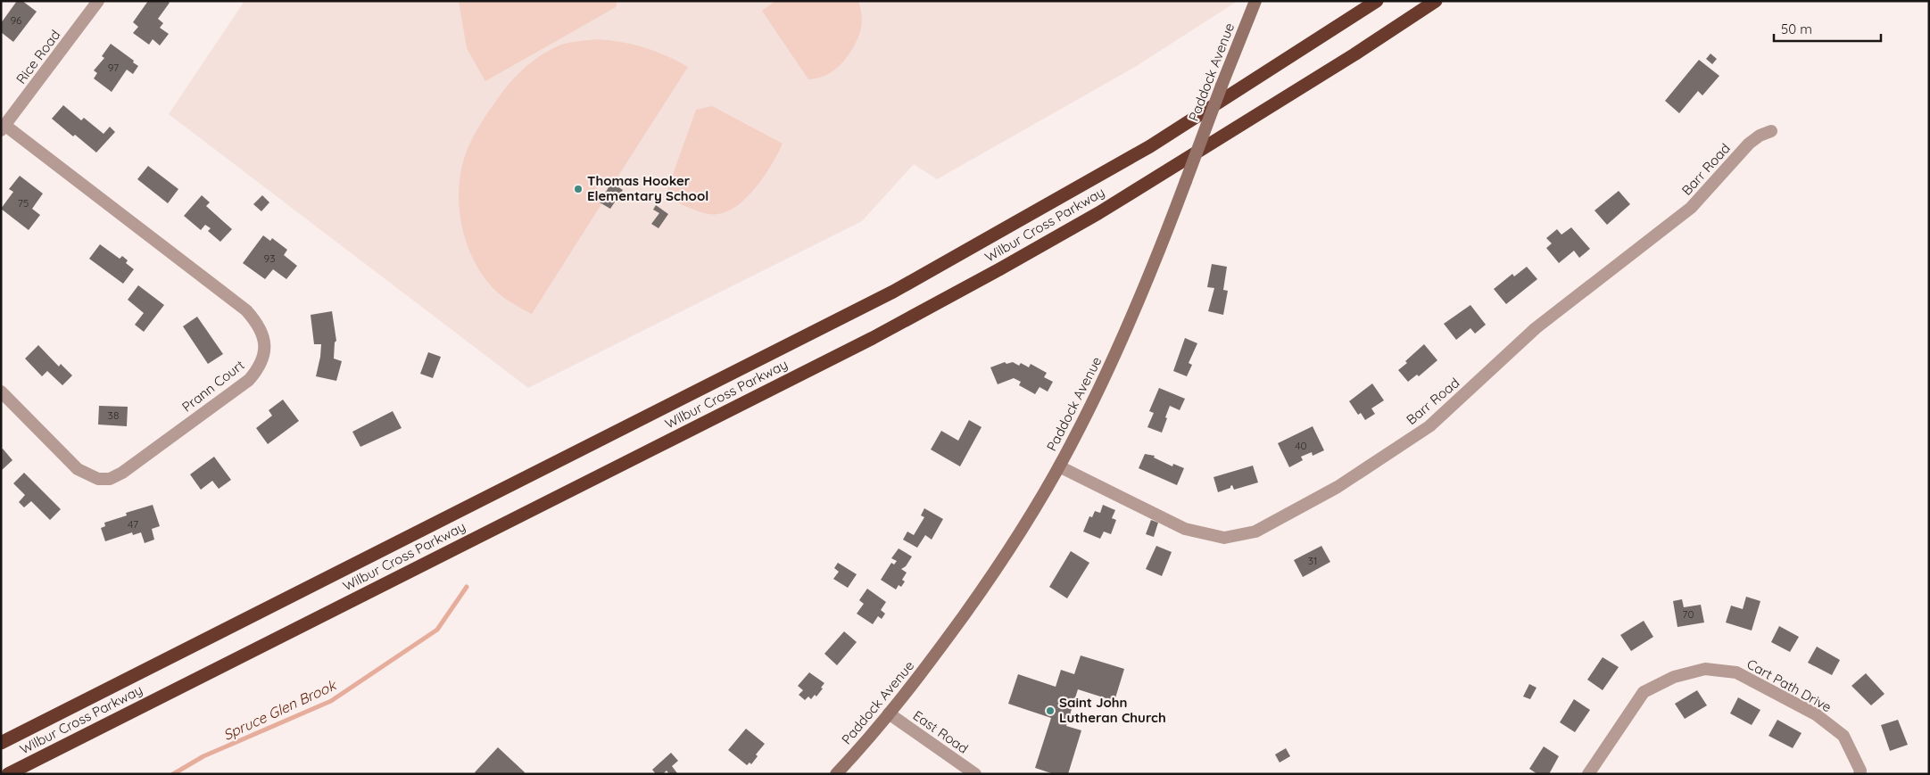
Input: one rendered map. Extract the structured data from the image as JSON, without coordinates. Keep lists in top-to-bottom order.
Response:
{
  "streets": {
    "highway": ["Wilbur Cross Parkway"],
    "main road": ["Paddock Avenue"],
    "street": [
      "Rice Road",
      "Barr Road",
      "Prann Court",
      "Cart Path Drive",
      "East Road"
    ]
  },
  "crossings": [
    ["Rice Road", "Prann Court"],
    ["Paddock Avenue", "Barr Road"],
    ["Paddock Avenue", "East Road"]
  ],
  "water": ["Spruce Glen Brook"],
  "places": ["Thomas Hooker Elementary School", "Saint John Lutheran Church"],
  "house_numbers": [
    "96",
    "97",
    "75",
    "93",
    "38",
    "40",
    "47",
    "31",
    "70"
  ],
  "scale_bar": "50 m"
}
